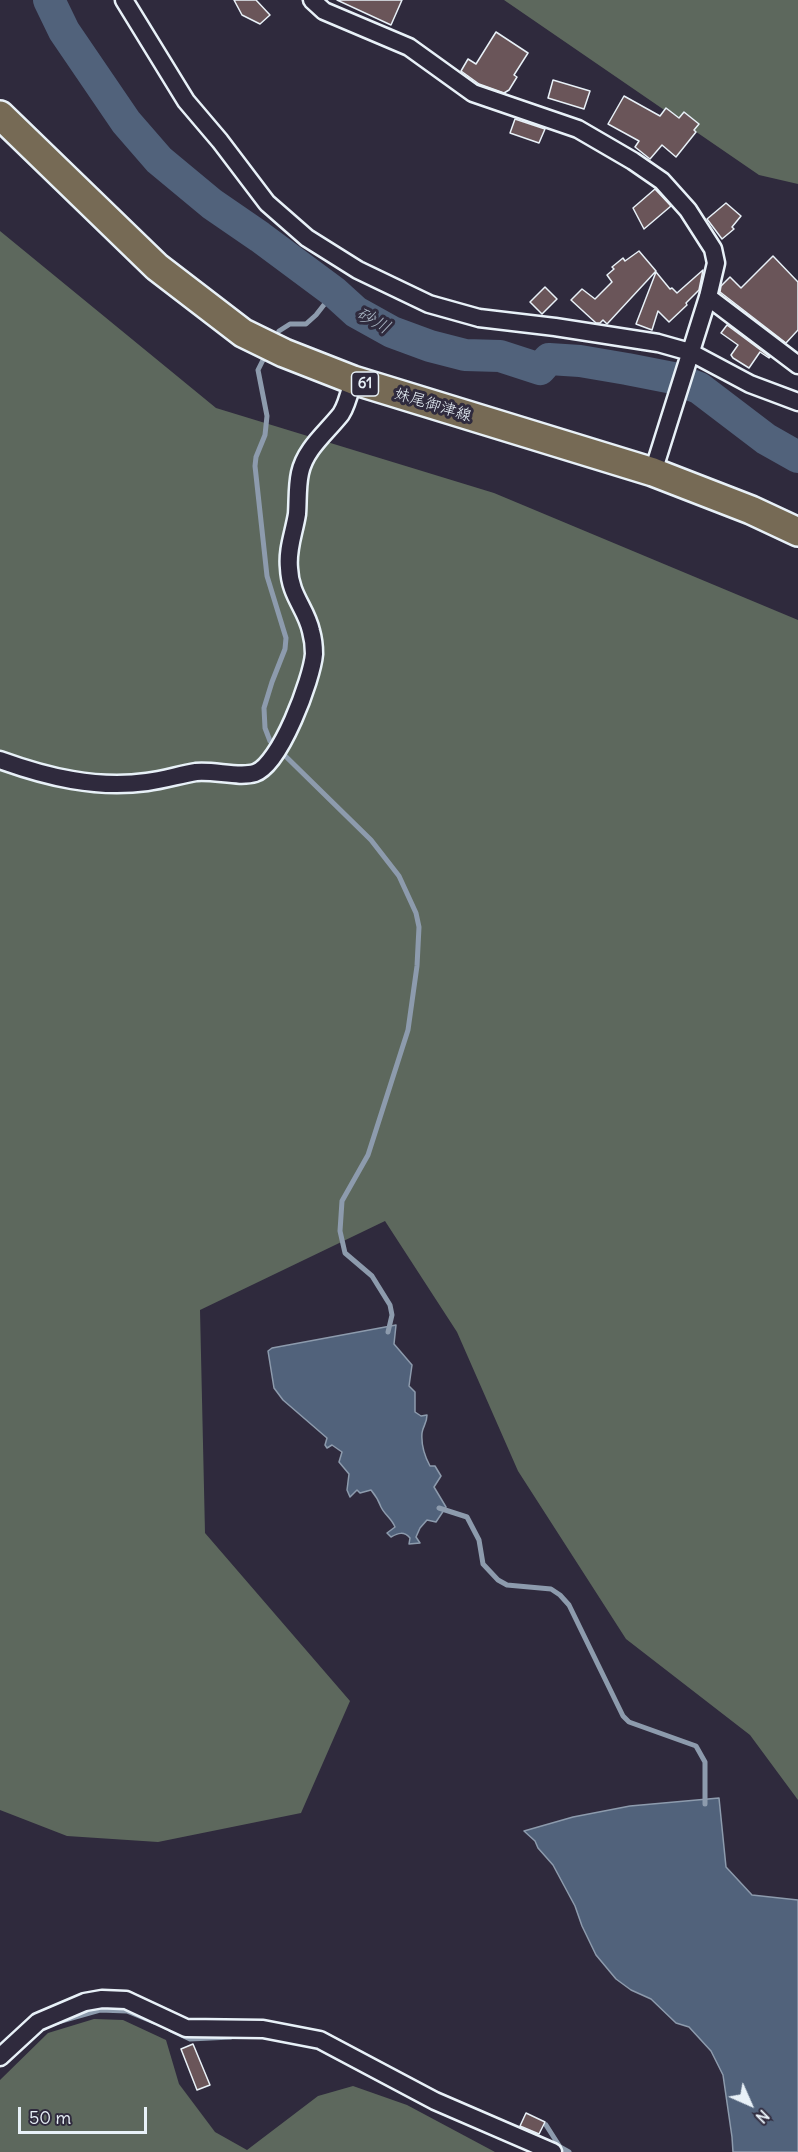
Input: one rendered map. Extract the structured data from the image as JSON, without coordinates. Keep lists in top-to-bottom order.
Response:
{
  "streets": {
    "main road": ["61", "妹尾御津線"]
  },
  "water": ["砂川"],
  "scale_bar": "50 m",
  "north": "bottom right"
}
